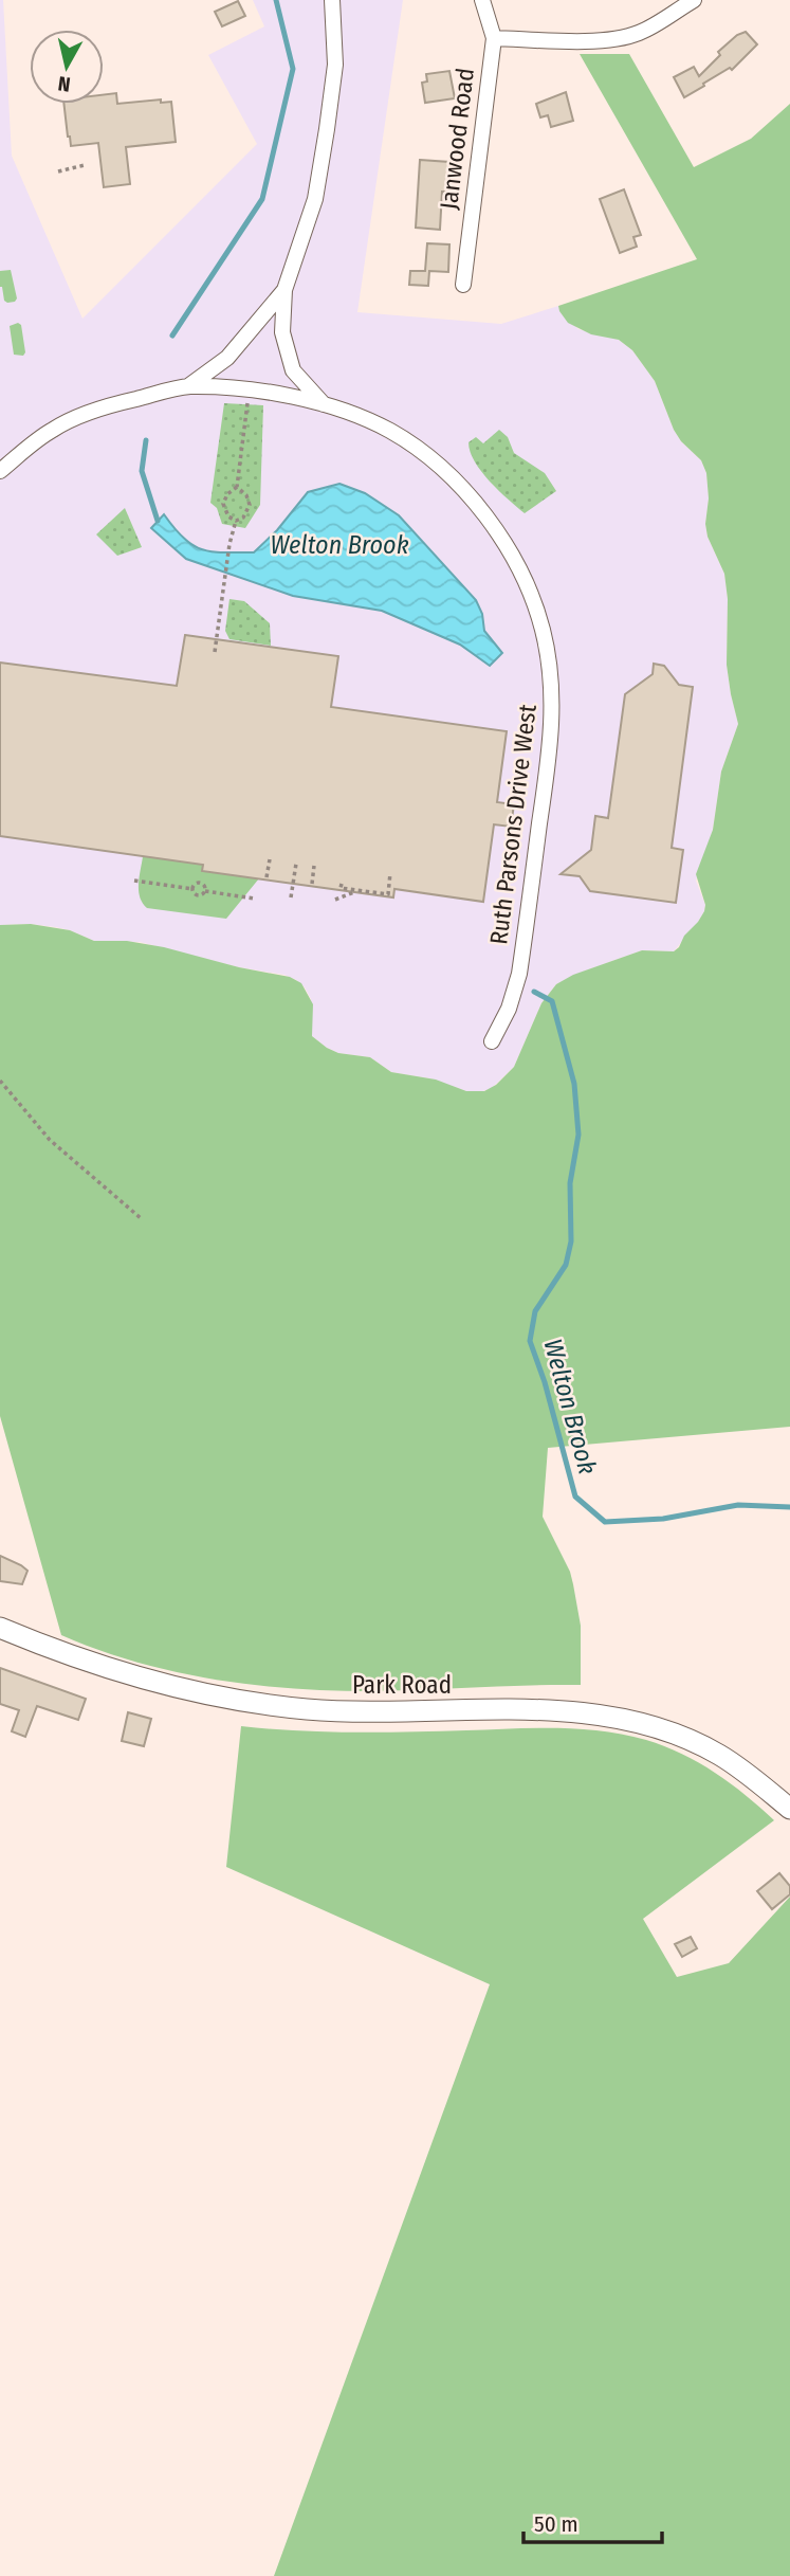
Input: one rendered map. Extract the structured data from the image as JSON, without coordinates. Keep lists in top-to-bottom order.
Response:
{
  "streets": {
    "main road": ["Park Road"],
    "street": ["Janwood Road", "Ruth Parsons Drive West"]
  },
  "water": ["Welton Brook"],
  "scale_bar": "50 m",
  "north": "bottom"
}
